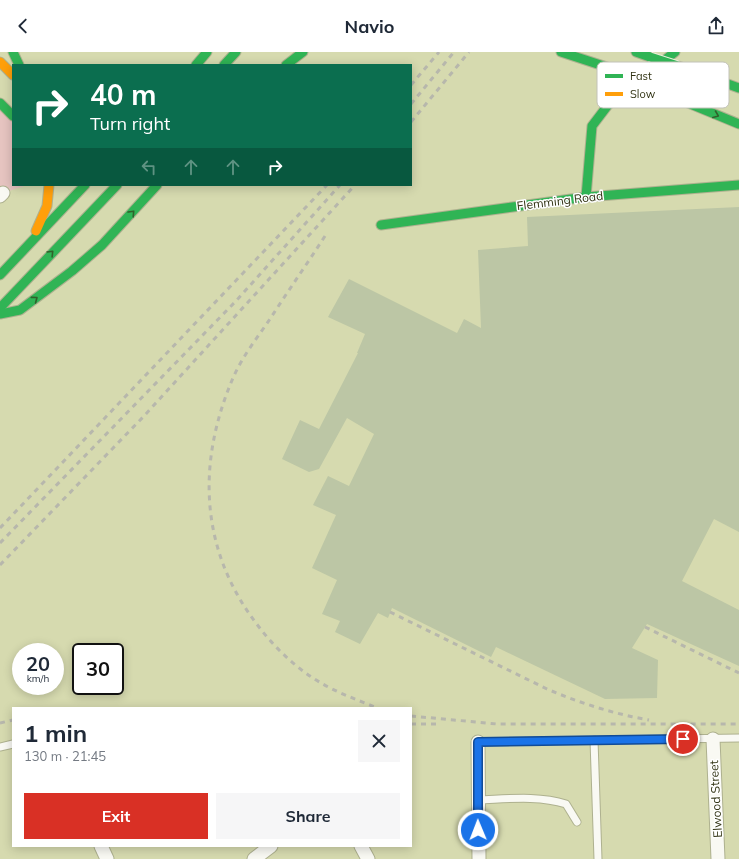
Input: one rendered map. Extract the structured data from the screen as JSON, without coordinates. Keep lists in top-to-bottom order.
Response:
{
  "streets": {
    "main road": ["Flemming Road"],
    "street": ["Elwood Street"]
  },
  "legend": ["Fast", "Slow"],
  "page": {
    "header": "Navio",
    "turn": ["40 m", "Turn right"],
    "speed": "20 km/h",
    "limit": "30",
    "heading": ["1 min", "130 m · 21:45"],
    "buttons": ["Exit", "Share"]
  }
}
